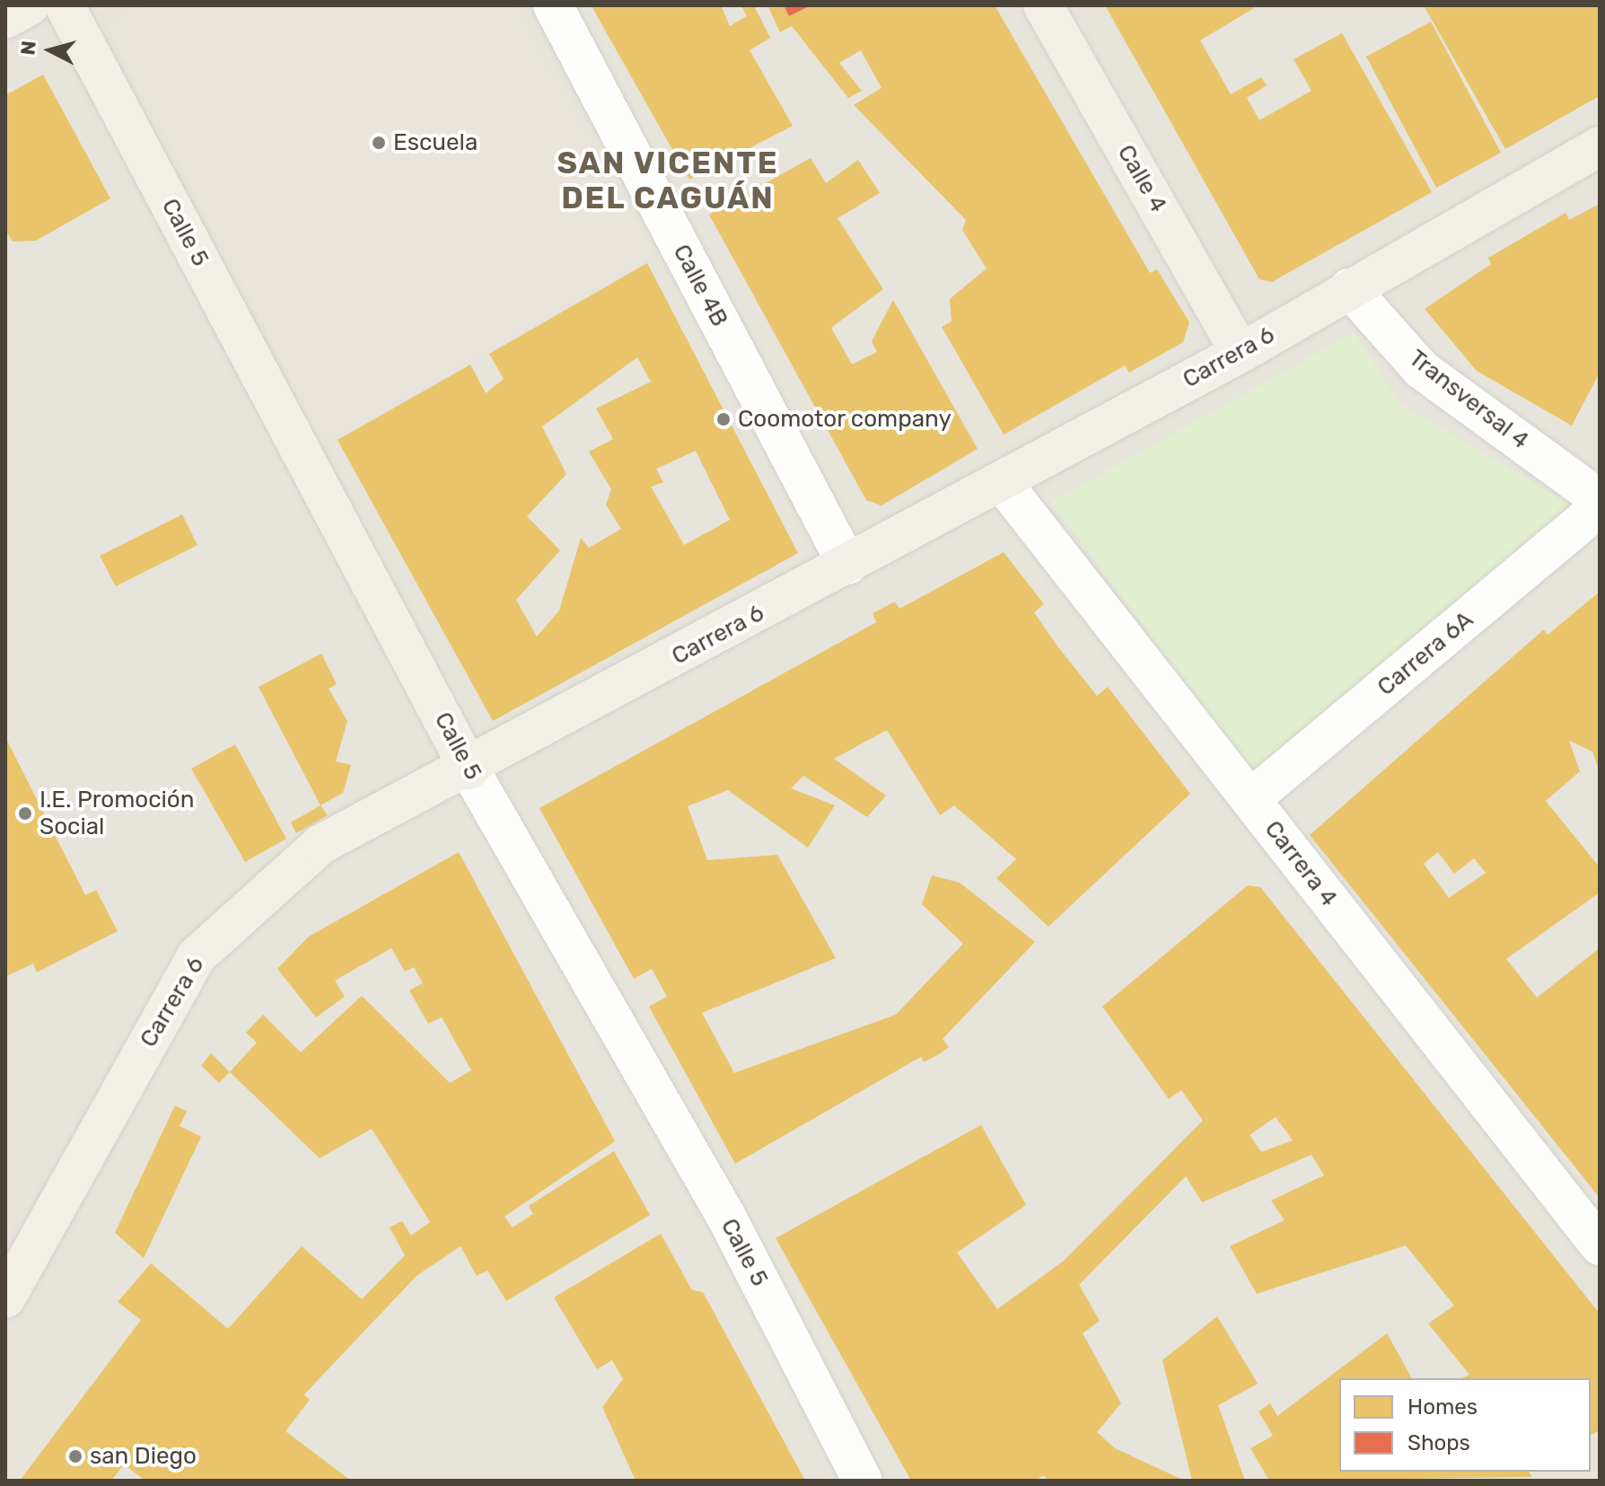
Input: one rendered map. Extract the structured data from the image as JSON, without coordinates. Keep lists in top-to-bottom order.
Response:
{
  "streets": {
    "main road": ["Calle 4", "Calle 5", "Carrera 6"],
    "street": [
      "Calle 4B",
      "Transversal 4",
      "Carrera 6A",
      "Carrera 4"
    ]
  },
  "crossings": [
    ["Calle 4", "Carrera 6"],
    ["Calle 5", "Carrera 6"],
    ["Calle 4B", "Carrera 6"],
    ["Carrera 6", "Transversal 4"],
    ["Carrera 6", "Carrera 4"],
    ["Carrera 6A", "Carrera 4"]
  ],
  "districts": ["SAN VICENTE DEL CAGUÁN"],
  "places": [
    "Escuela",
    "Coomotor company",
    "I.E. Promoción Social",
    "san Diego"
  ],
  "legend": ["Homes", "Shops"],
  "north": "left"
}
